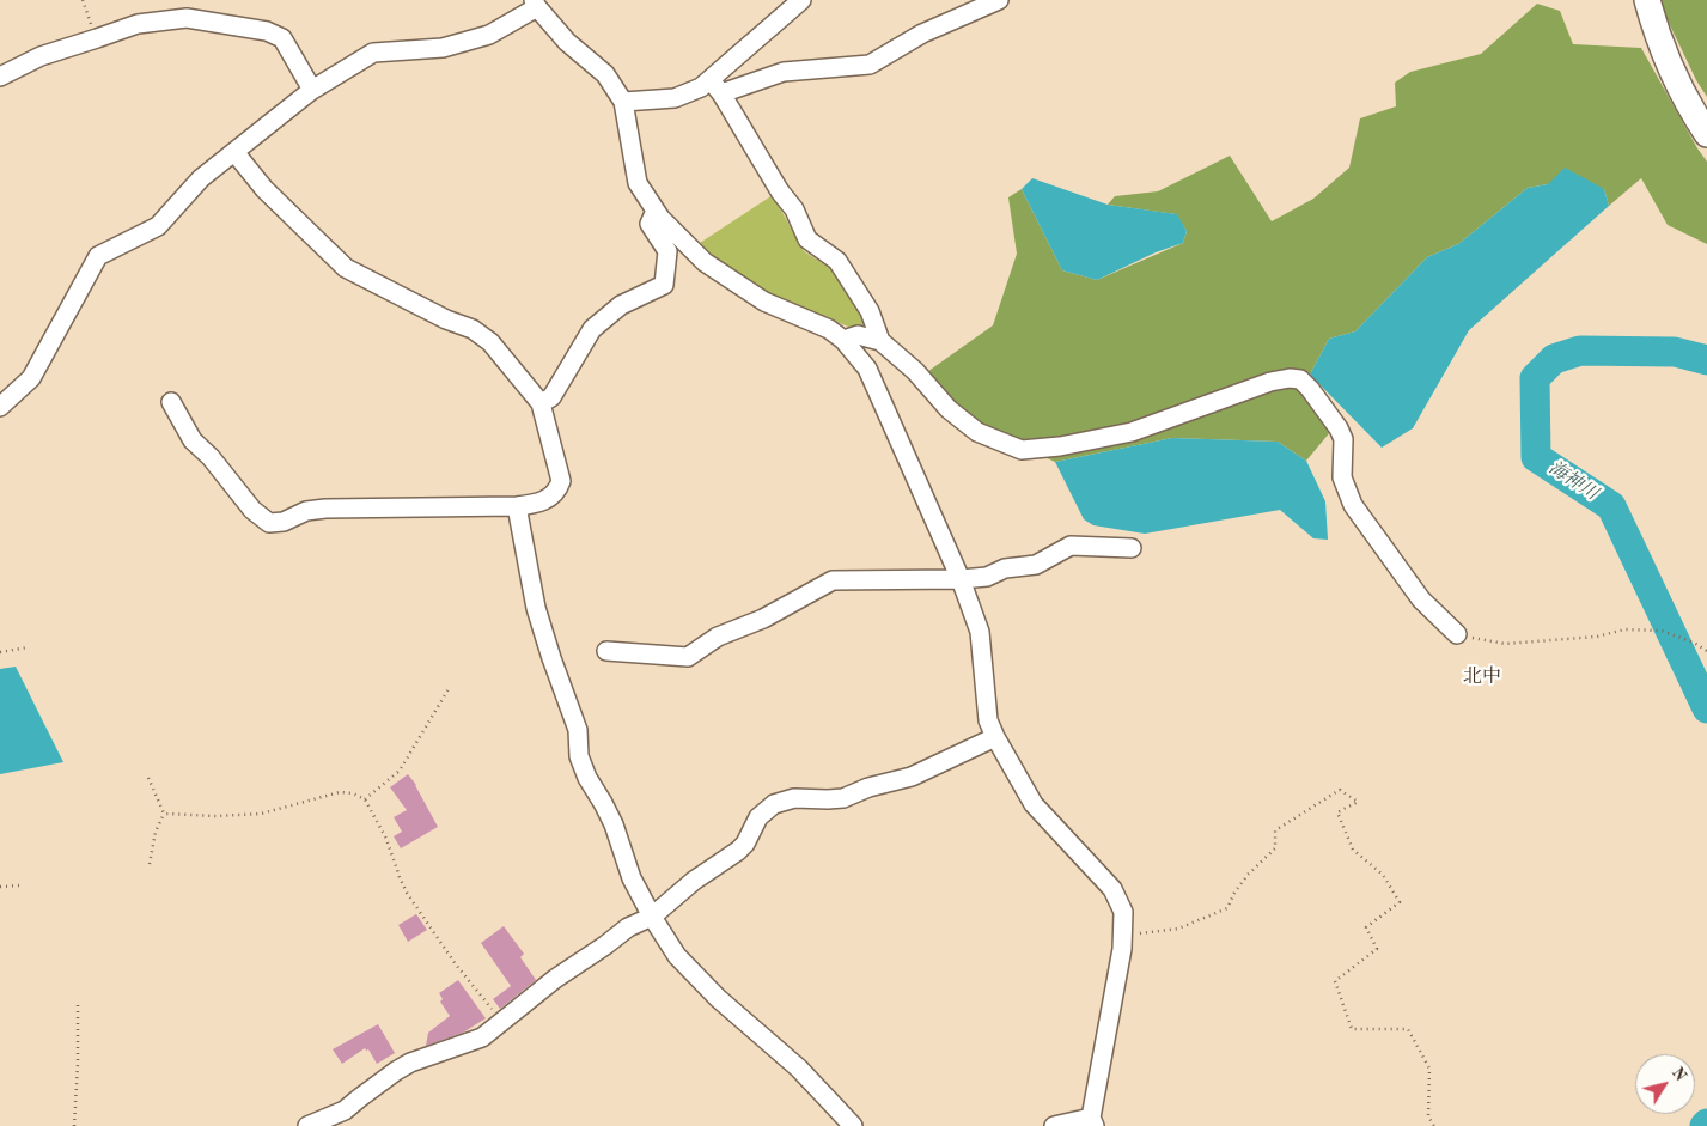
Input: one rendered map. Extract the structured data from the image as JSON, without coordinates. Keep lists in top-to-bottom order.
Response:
{
  "districts": ["北中"],
  "water": ["海神川"],
  "north": "top right"
}
